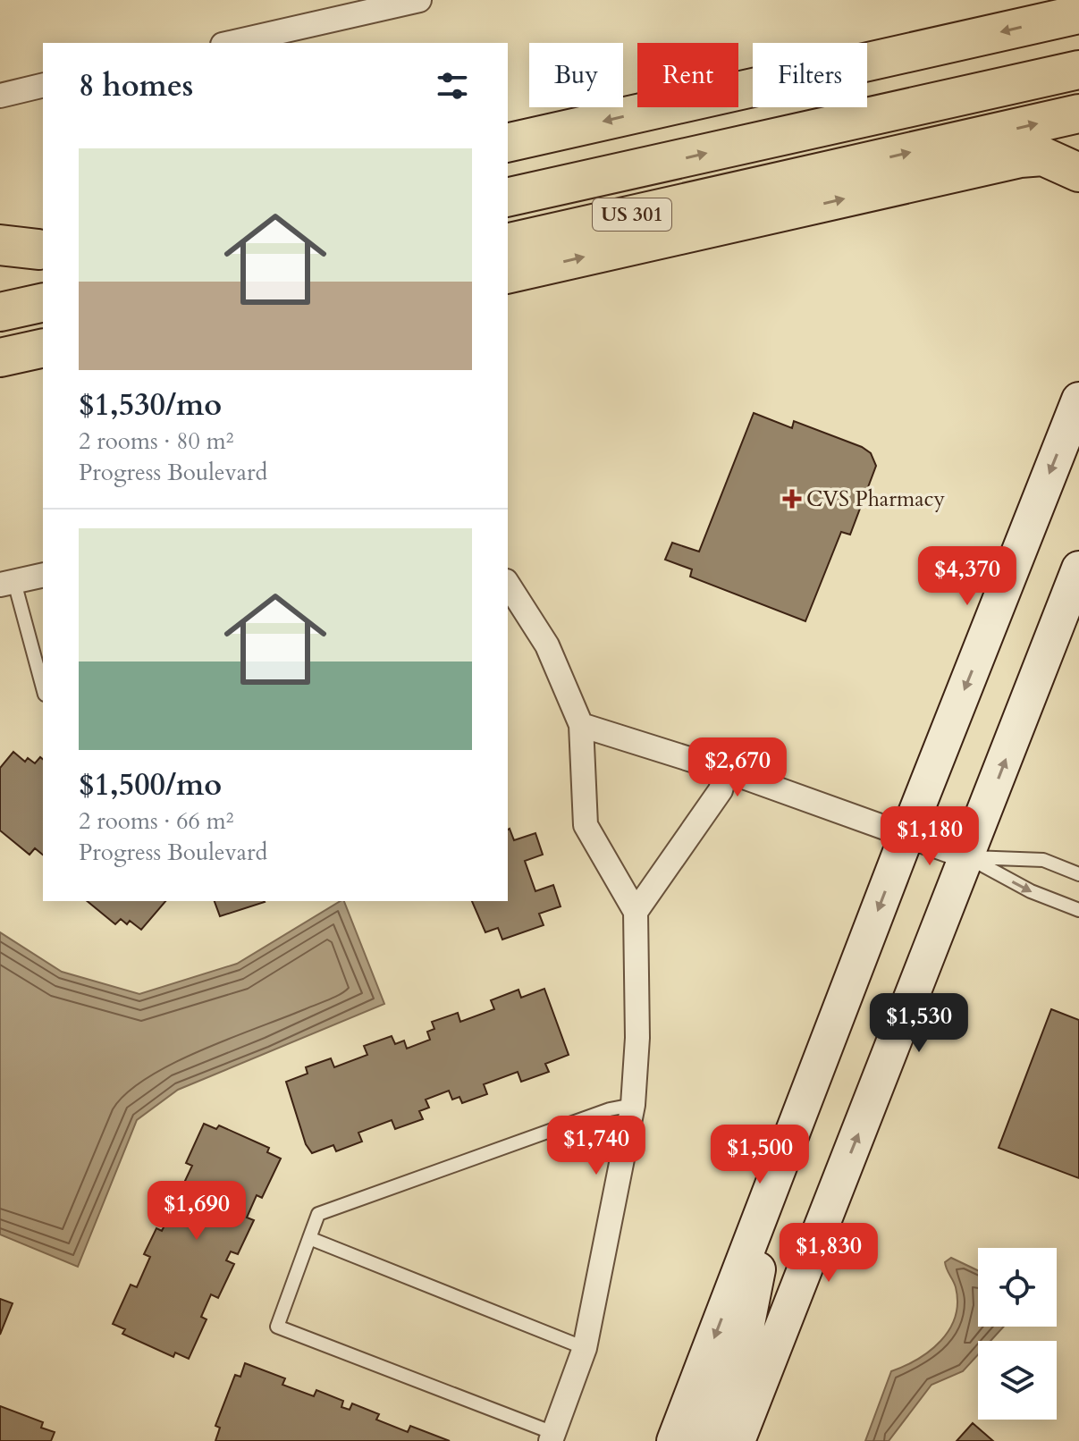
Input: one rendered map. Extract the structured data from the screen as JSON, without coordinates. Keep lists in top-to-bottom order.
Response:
{
  "streets": {
    "main road": ["US 301"]
  },
  "places": {
    "health": ["CVS Pharmacy"]
  },
  "page": {
    "chip": ["Buy", "Rent", "Filters"],
    "heading": "8 homes",
    "list": [
      {
        "name": "$1,530/mo",
        "note": "2 rooms · 80 m² · Progress Boulevard"
      },
      {
        "name": "$1,500/mo",
        "note": "2 rooms · 66 m² · Progress Boulevard"
      }
    ],
    "price": [
      "$4,370",
      "$2,670",
      "$1,180",
      "$1,530",
      "$1,740",
      "$1,500",
      "$1,690",
      "$1,830"
    ]
  }
}
